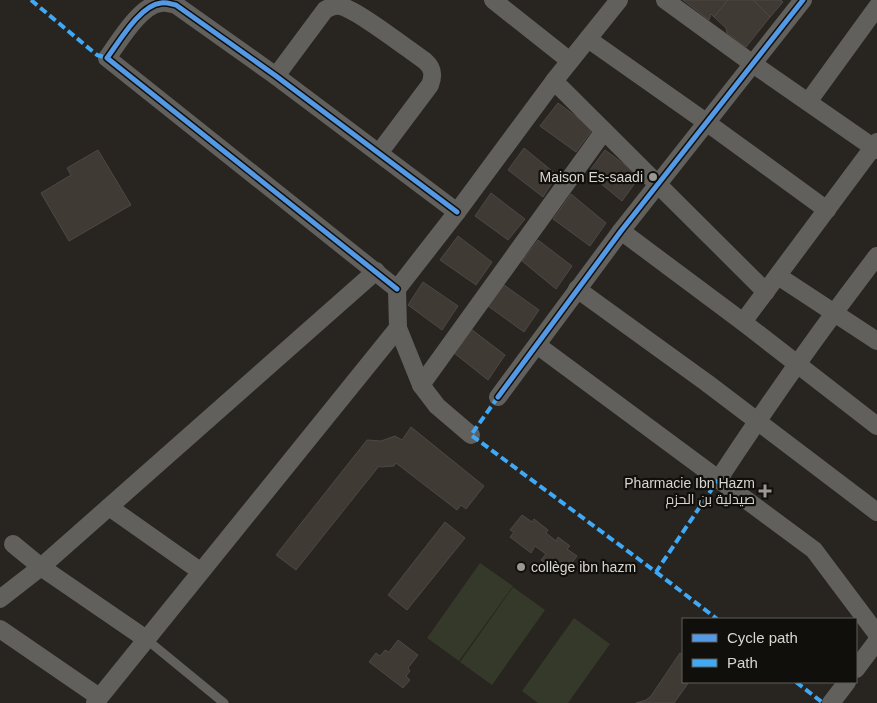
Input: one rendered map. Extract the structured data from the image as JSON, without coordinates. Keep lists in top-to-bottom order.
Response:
{
  "places": {
    "other": ["Maison Es-saadi", "collège ibn hazm"],
    "health": ["Pharmacie Ibn Hazm صيدلية بن الحزم"]
  },
  "legend": ["Cycle path", "Path"]
}
